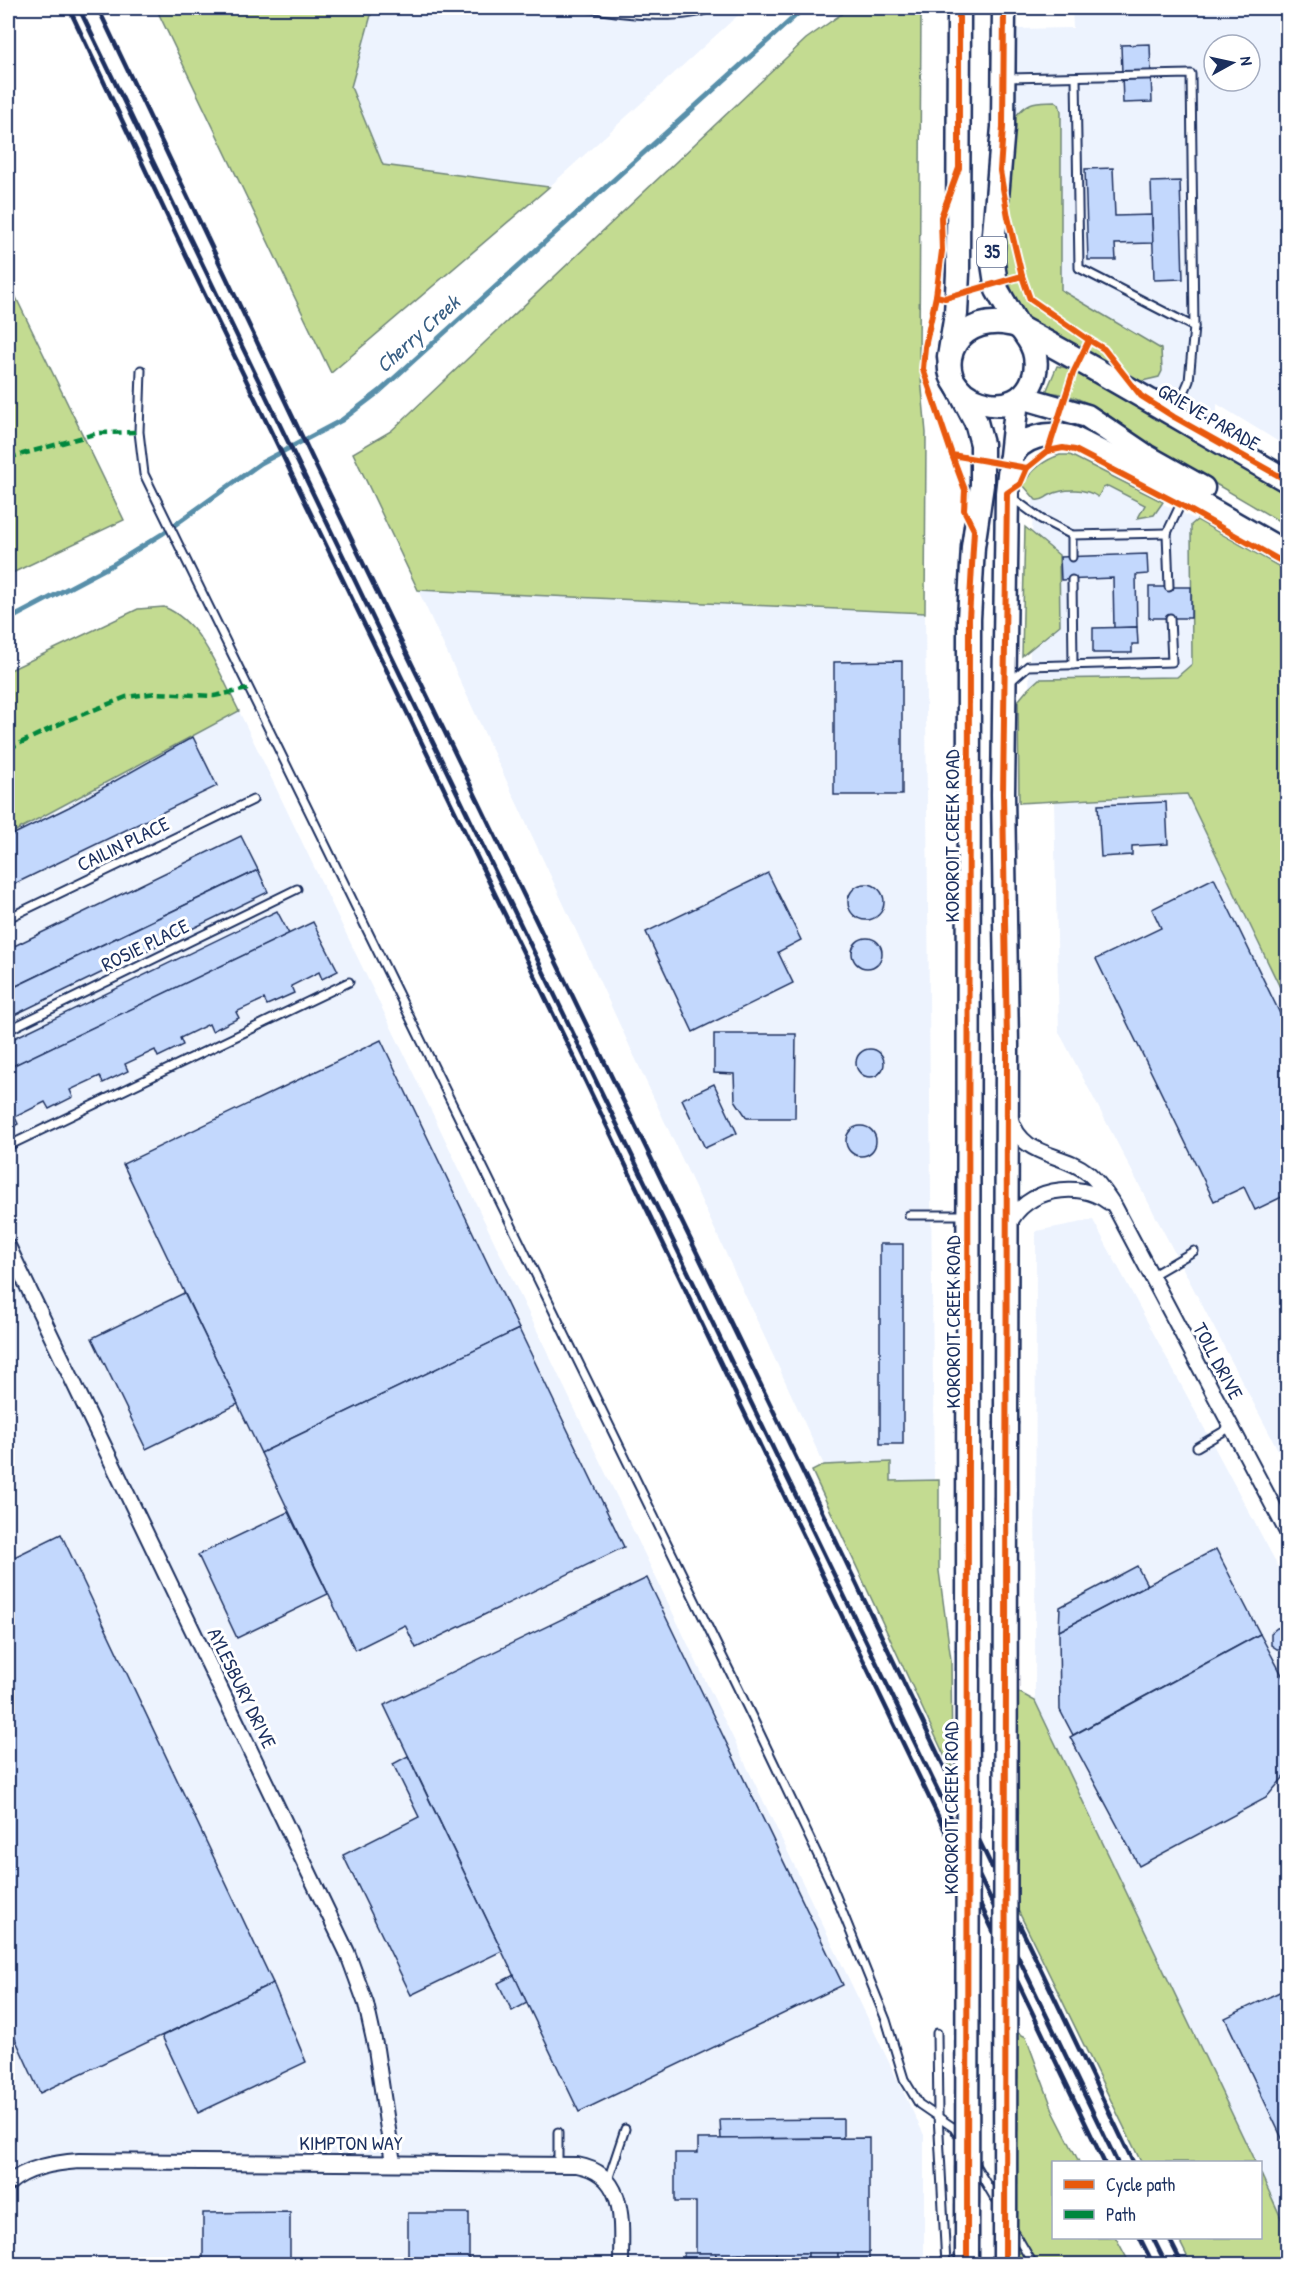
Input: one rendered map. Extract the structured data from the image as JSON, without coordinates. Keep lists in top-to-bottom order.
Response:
{
  "streets": {
    "main road": ["35", "GRIEVE PARADE", "KOROROIT CREEK ROAD"],
    "street": ["TOLL DRIVE", "AYLESBURY DRIVE", "KIMPTON WAY"],
    "lane": ["CAILIN PLACE", "ROSIE PLACE"]
  },
  "crossings": [
    ["35", "GRIEVE PARADE"],
    ["35", "KOROROIT CREEK ROAD"],
    ["35", "TOLL DRIVE"],
    ["GRIEVE PARADE", "KOROROIT CREEK ROAD"],
    ["AYLESBURY DRIVE", "KIMPTON WAY"]
  ],
  "water": ["Cherry Creek"],
  "legend": ["Cycle path", "Path"],
  "north": "right"
}
